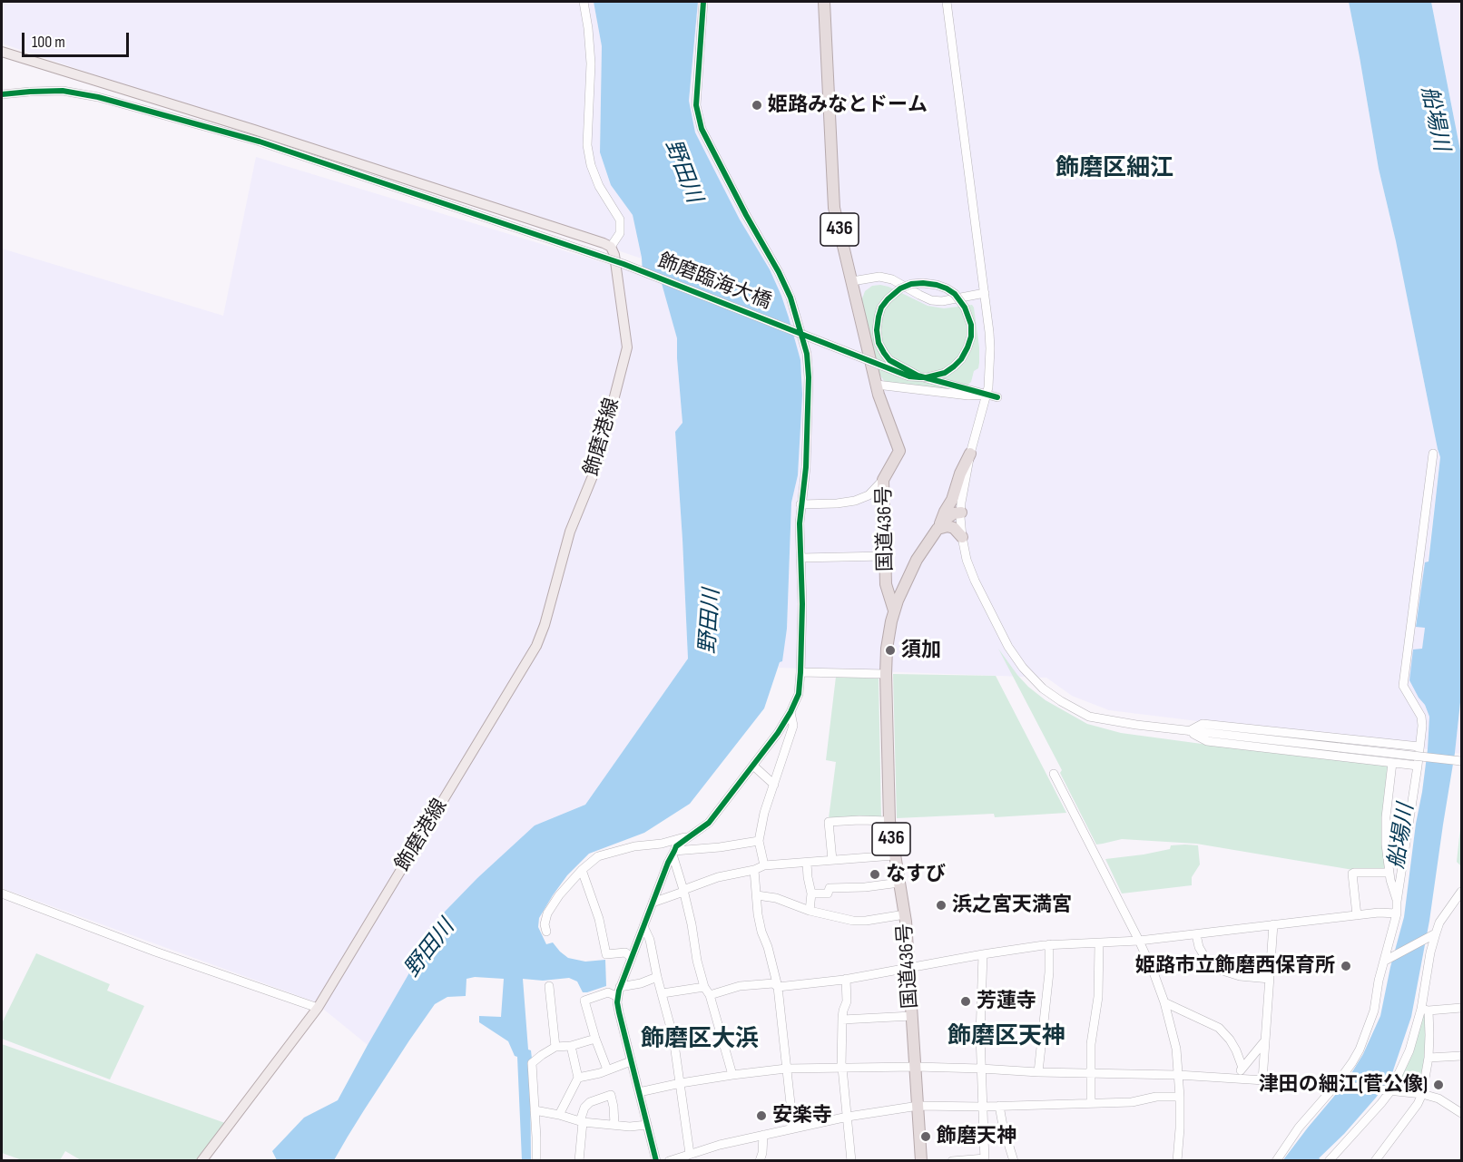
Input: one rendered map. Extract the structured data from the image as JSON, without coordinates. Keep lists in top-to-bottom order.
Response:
{
  "streets": {
    "highway": ["436", "国道436号"],
    "main road": ["飾磨港線"],
    "street": ["飾磨臨海大橋"]
  },
  "districts": ["飾磨区細江", "飾磨区天神", "飾磨区大浜"],
  "water": ["船場川", "野田川"],
  "places": [
    "姫路みなとドーム",
    "須加",
    "なすび",
    "浜之宮天満宮",
    "姫路市立飾磨西保育所",
    "芳蓮寺",
    "津田の細江(菅公像)",
    "安楽寺",
    "飾磨天神"
  ],
  "scale_bar": "100 m"
}
